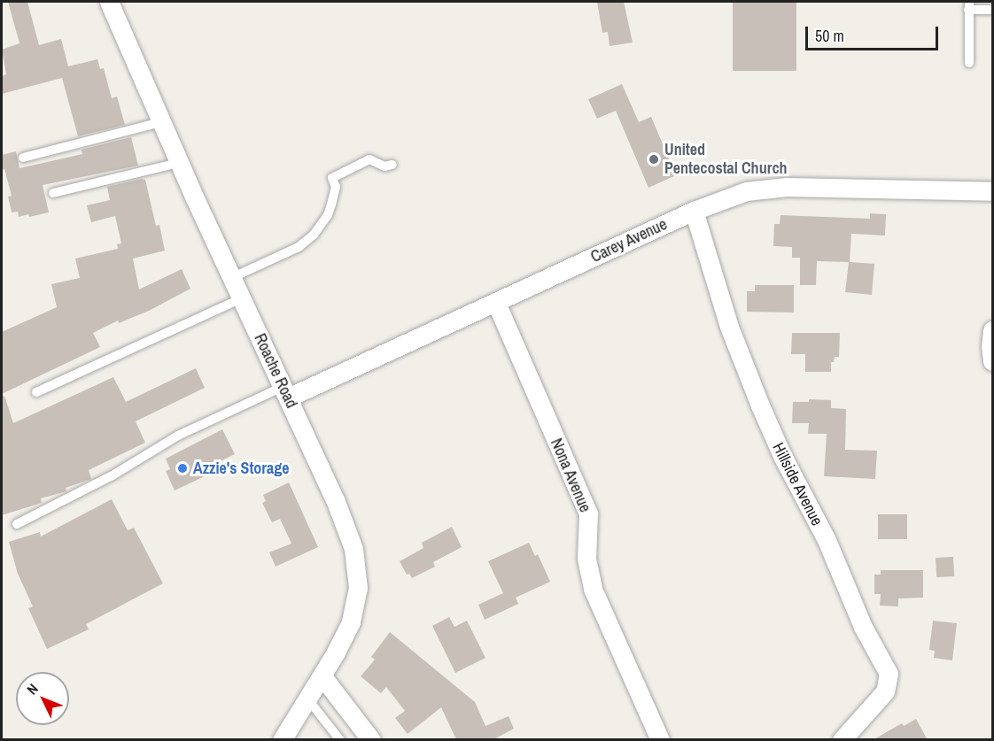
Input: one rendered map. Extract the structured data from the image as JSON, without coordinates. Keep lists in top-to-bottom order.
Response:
{
  "streets": {
    "street": [
      "Carey Avenue",
      "Roache Road",
      "Nona Avenue",
      "Hillside Avenue"
    ]
  },
  "crossings": [
    ["Carey Avenue", "Roache Road"],
    ["Carey Avenue", "Nona Avenue"],
    ["Carey Avenue", "Hillside Avenue"]
  ],
  "places": ["United Pentecostal Church", "Azzie's Storage"],
  "scale_bar": "50 m",
  "north": "top left"
}
